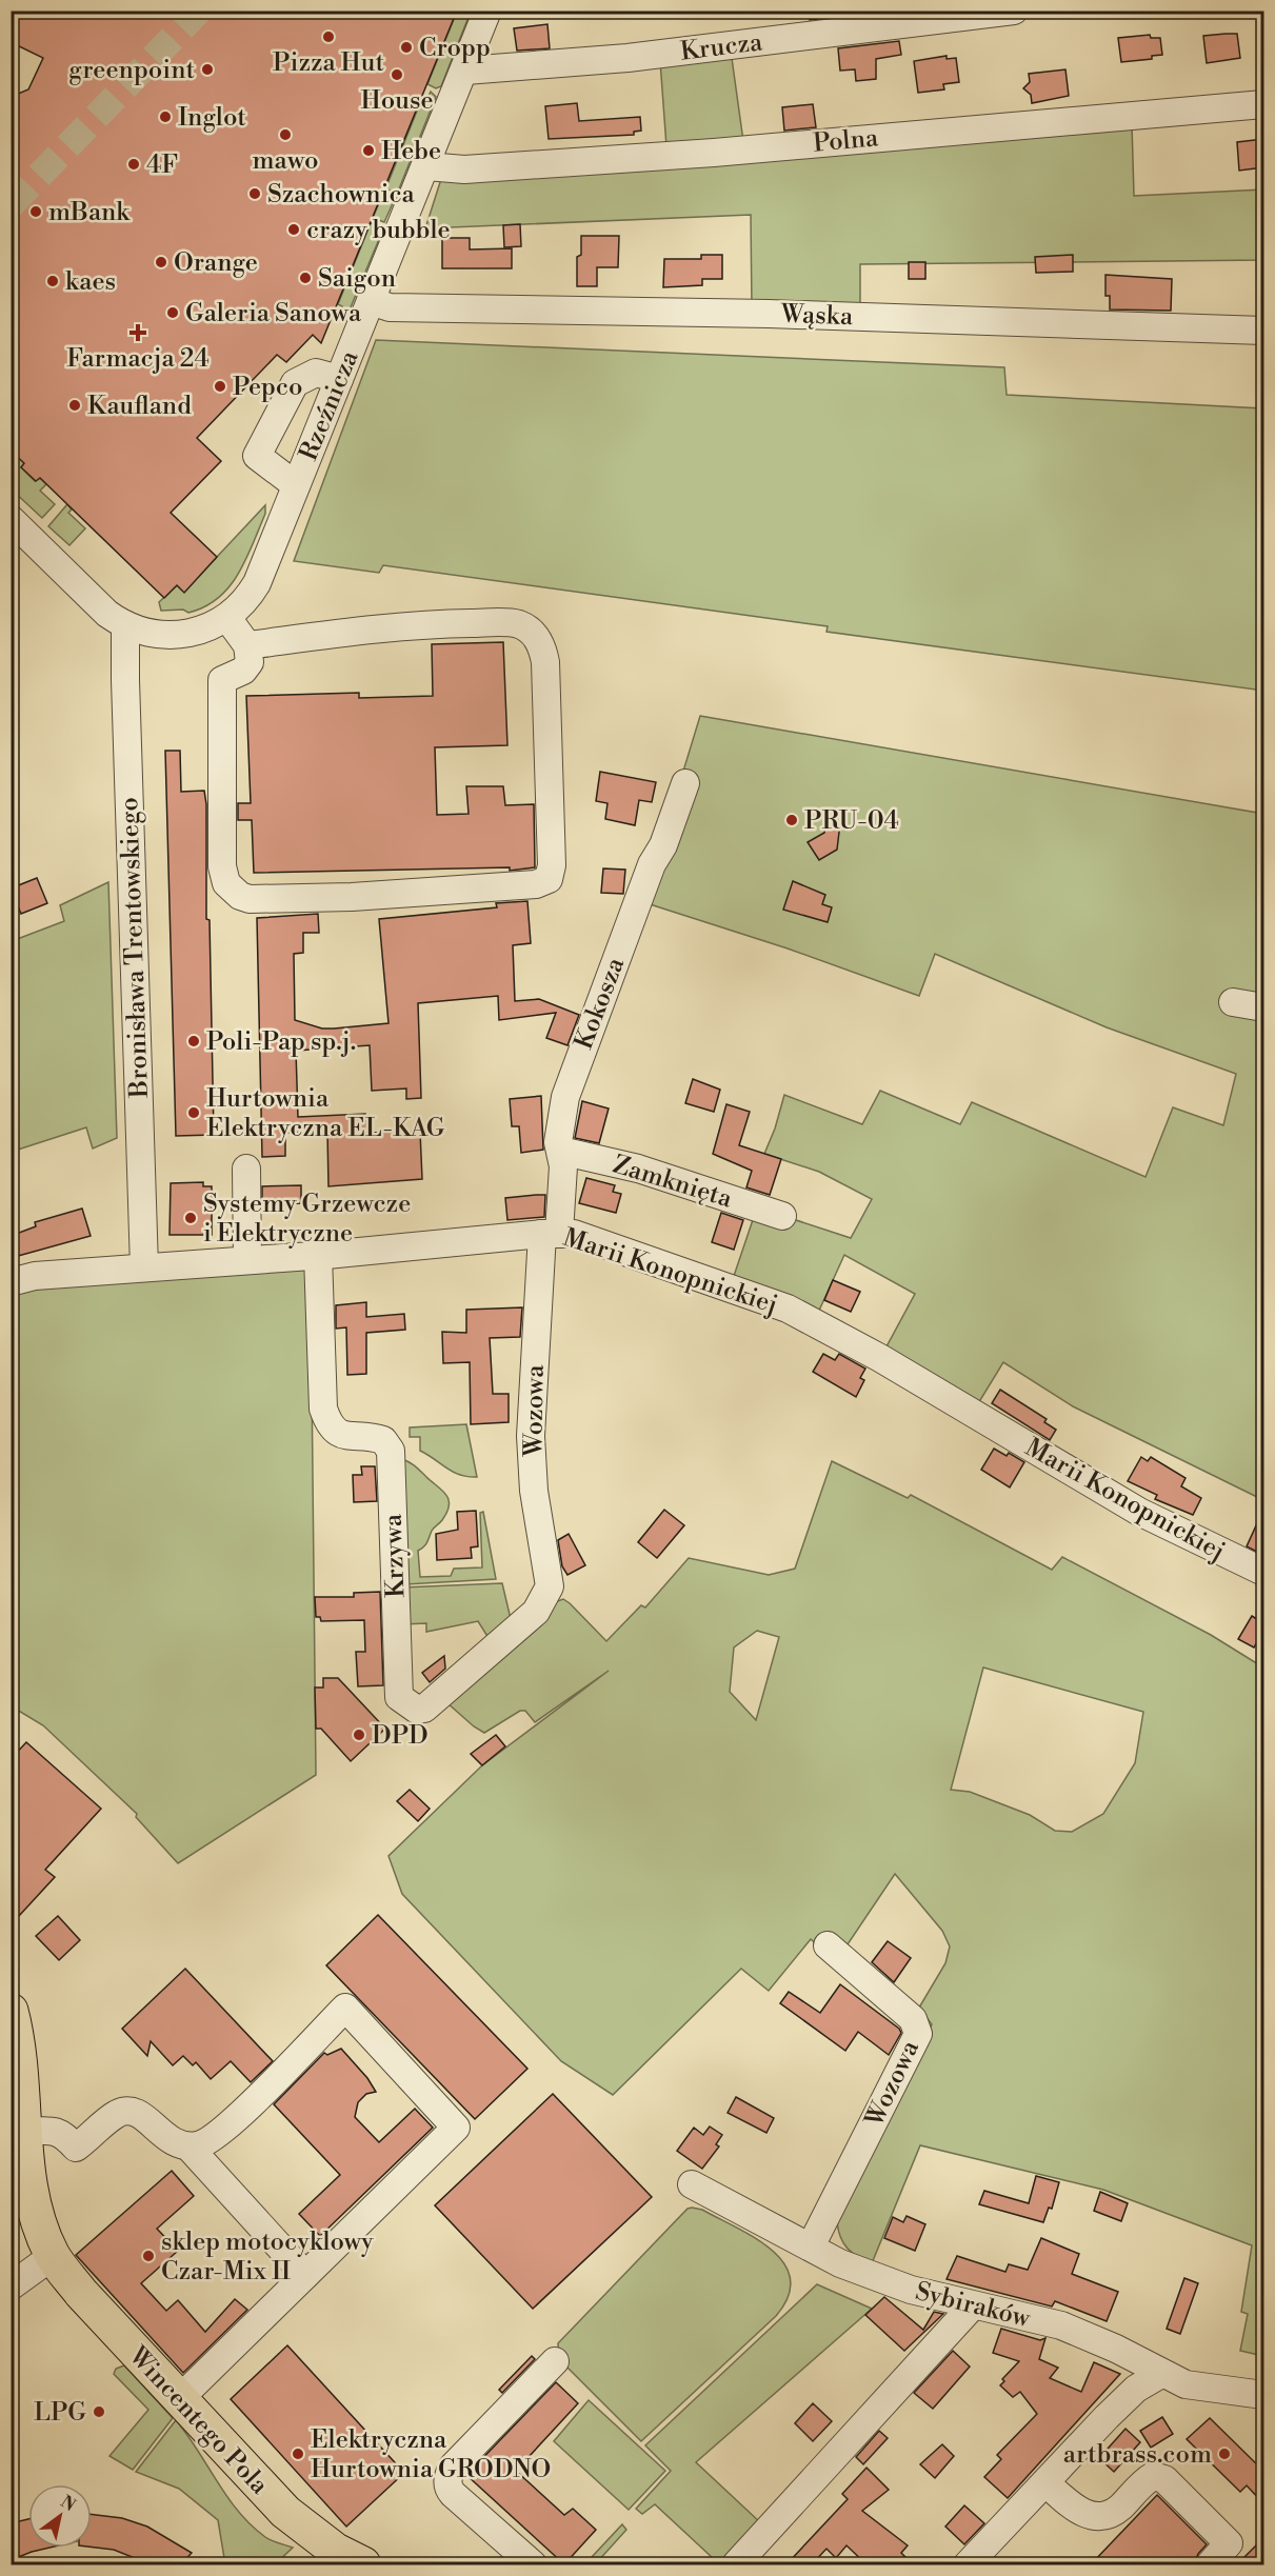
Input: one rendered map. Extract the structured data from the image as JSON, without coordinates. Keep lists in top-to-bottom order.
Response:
{
  "streets": {
    "main road": ["Wincentego Pola"],
    "street": [
      "Krucza",
      "Polna",
      "Wąska",
      "Rzeźnicza",
      "Bronisława Trentowskiego",
      "Kokosza",
      "Zamknięta",
      "Marii Konopnickiej",
      "Wozowa",
      "Krzywa",
      "Sybiraków"
    ]
  },
  "crossings": [
    ["Krucza", "Rzeźnicza"],
    ["Polna", "Rzeźnicza"],
    ["Wąska", "Rzeźnicza"],
    ["Rzeźnicza", "Bronisława Trentowskiego"],
    ["Bronisława Trentowskiego", "Marii Konopnickiej"],
    ["Kokosza", "Zamknięta"],
    ["Kokosza", "Marii Konopnickiej"],
    ["Kokosza", "Wozowa"],
    ["Marii Konopnickiej", "Wozowa"],
    ["Marii Konopnickiej", "Krzywa"],
    ["Wozowa", "Krzywa"],
    ["Wozowa", "Sybiraków"]
  ],
  "places": {
    "other": [
      "Pizza Hut",
      "Cropp",
      "greenpoint",
      "House",
      "Inglot",
      "mawo",
      "Hebe",
      "4F",
      "Szachownica",
      "mBank",
      "crazy bubble",
      "Orange",
      "Saigon",
      "kaes",
      "Galeria Sanowa",
      "Pepco",
      "Kaufland",
      "PRU-04",
      "Poli-Pap sp.j.",
      "Hurtownia Elektryczna EL-KAG",
      "Systemy Grzewcze i Elektryczne",
      "DPD",
      "sklep motocyklowy Czar-Mix II",
      "LPG",
      "Elektryczna Hurtownia GRODNO",
      "artbrass.com"
    ],
    "health": ["Farmacja 24"]
  },
  "north": "top right"
}
